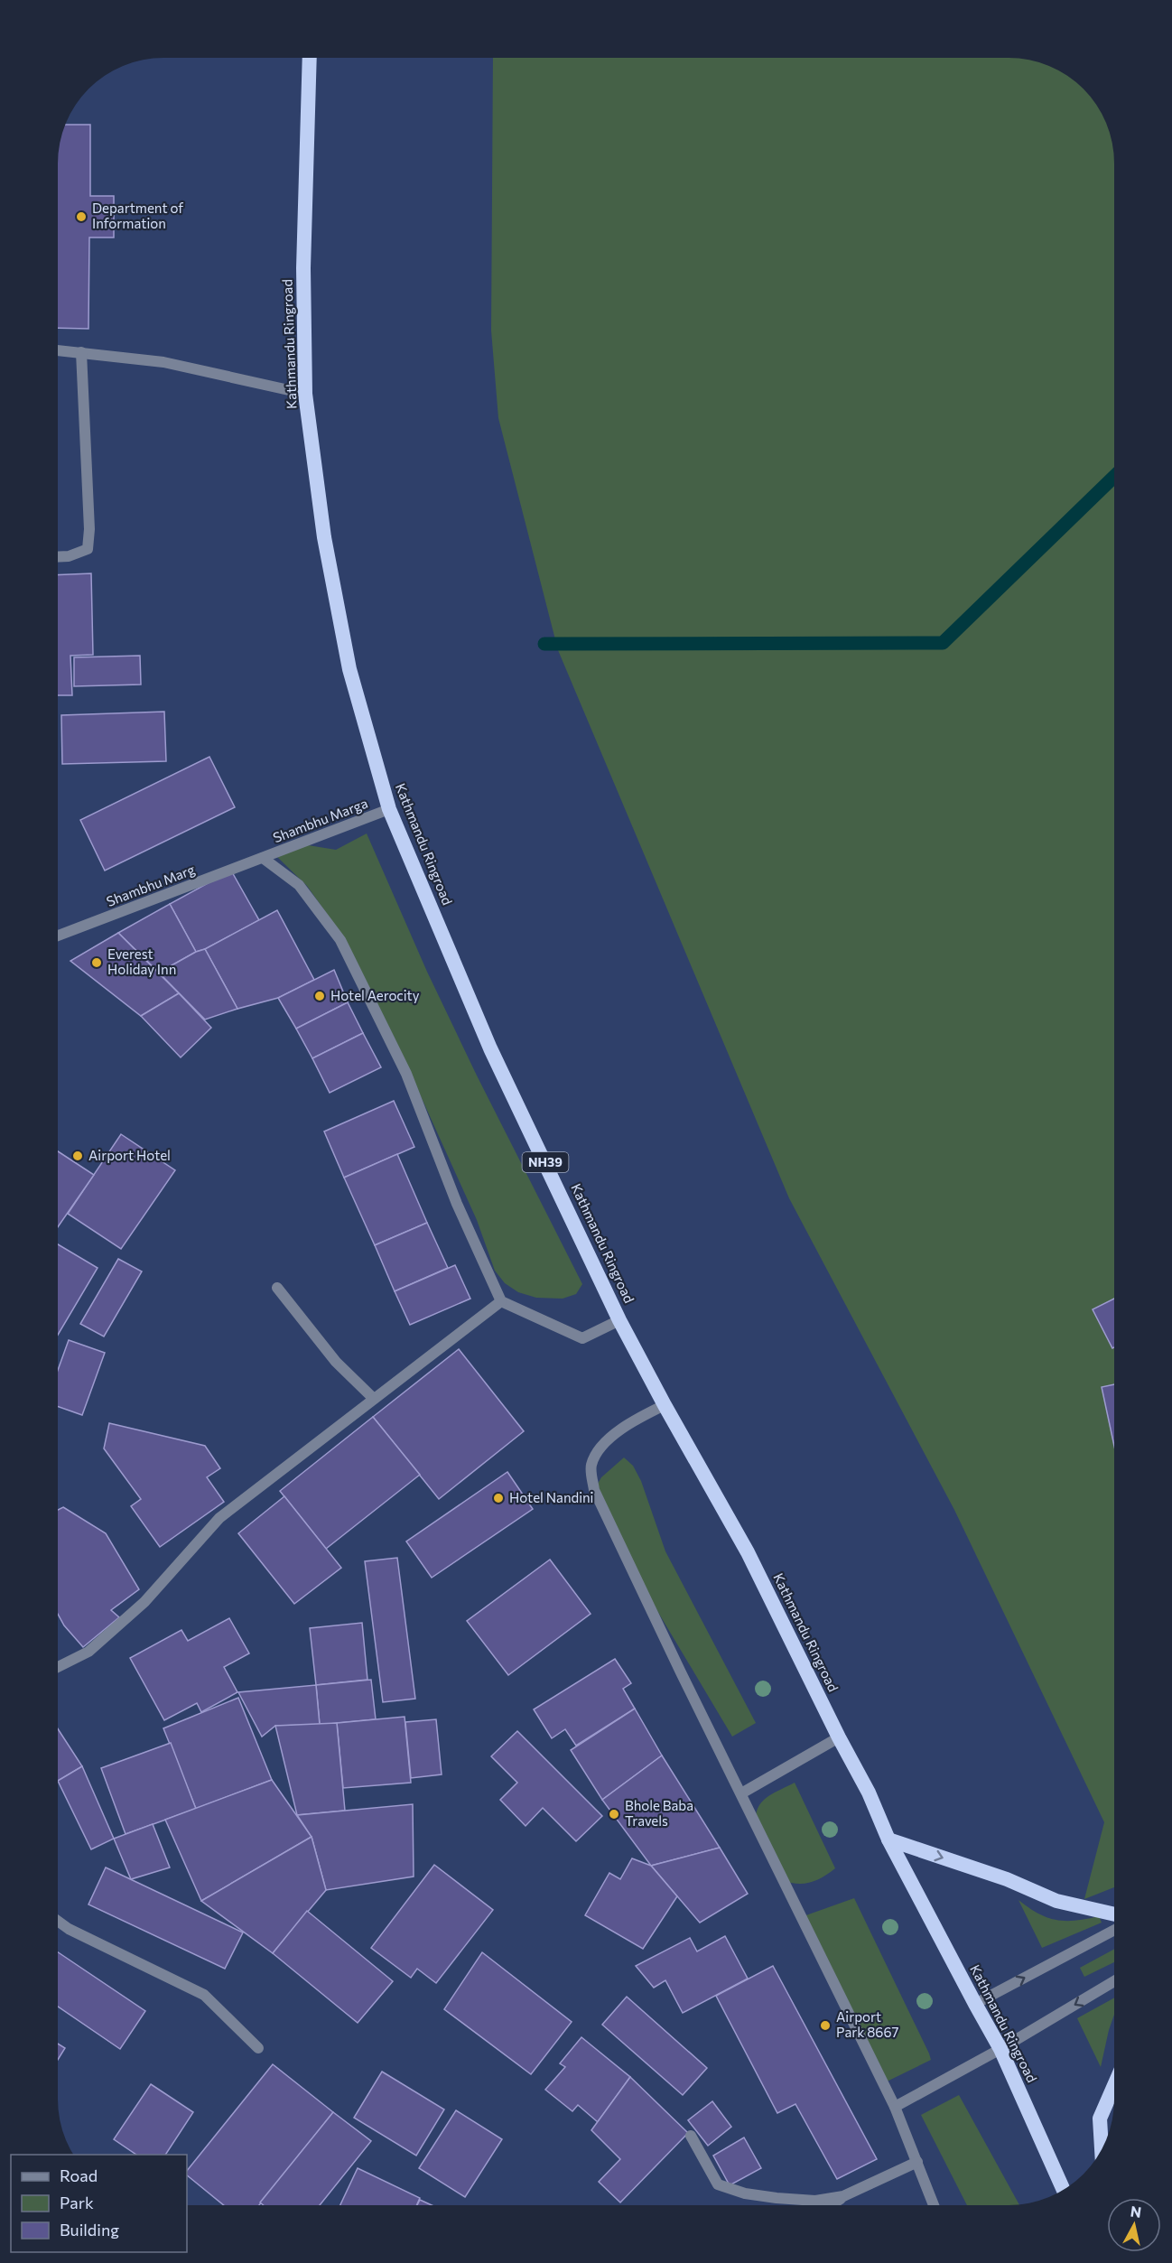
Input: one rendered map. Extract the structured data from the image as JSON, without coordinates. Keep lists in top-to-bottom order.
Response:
{
  "streets": {
    "highway": ["Kathmandu Ringroad", "NH39"],
    "street": ["Shambhu Marga", "Shambhu Marg"]
  },
  "crossings": [
    ["Kathmandu Ringroad", "Shambhu Marga"],
    ["Shambhu Marga", "Shambhu Marg"]
  ],
  "places": [
    "Department of Information",
    "Everest Holiday Inn",
    "Hotel Aerocity",
    "Airport Hotel",
    "Hotel Nandini",
    "Bhole Baba Travels",
    "Airport Park 8667"
  ],
  "legend": ["Road", "Park", "Building"],
  "north": "top"
}
